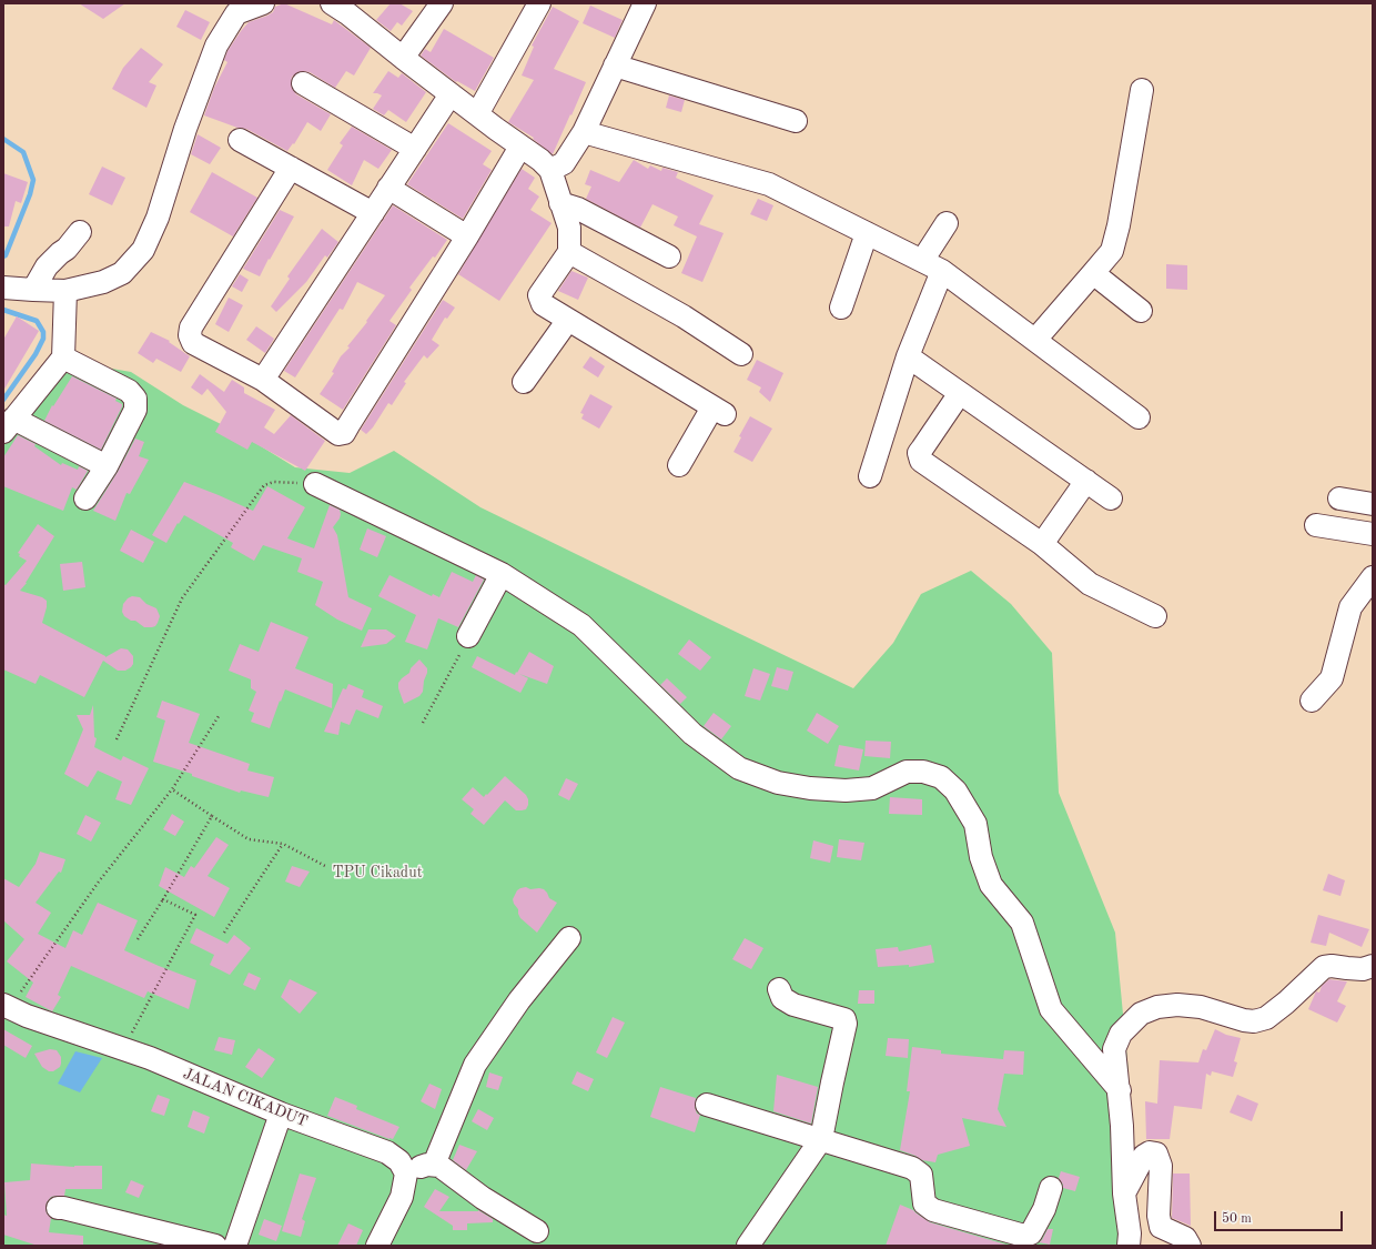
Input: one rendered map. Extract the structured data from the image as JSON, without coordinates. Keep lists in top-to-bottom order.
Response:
{
  "streets": {
    "street": ["JALAN CIKADUT"]
  },
  "parks": ["TPU Cikadut"],
  "scale_bar": "50 m"
}
